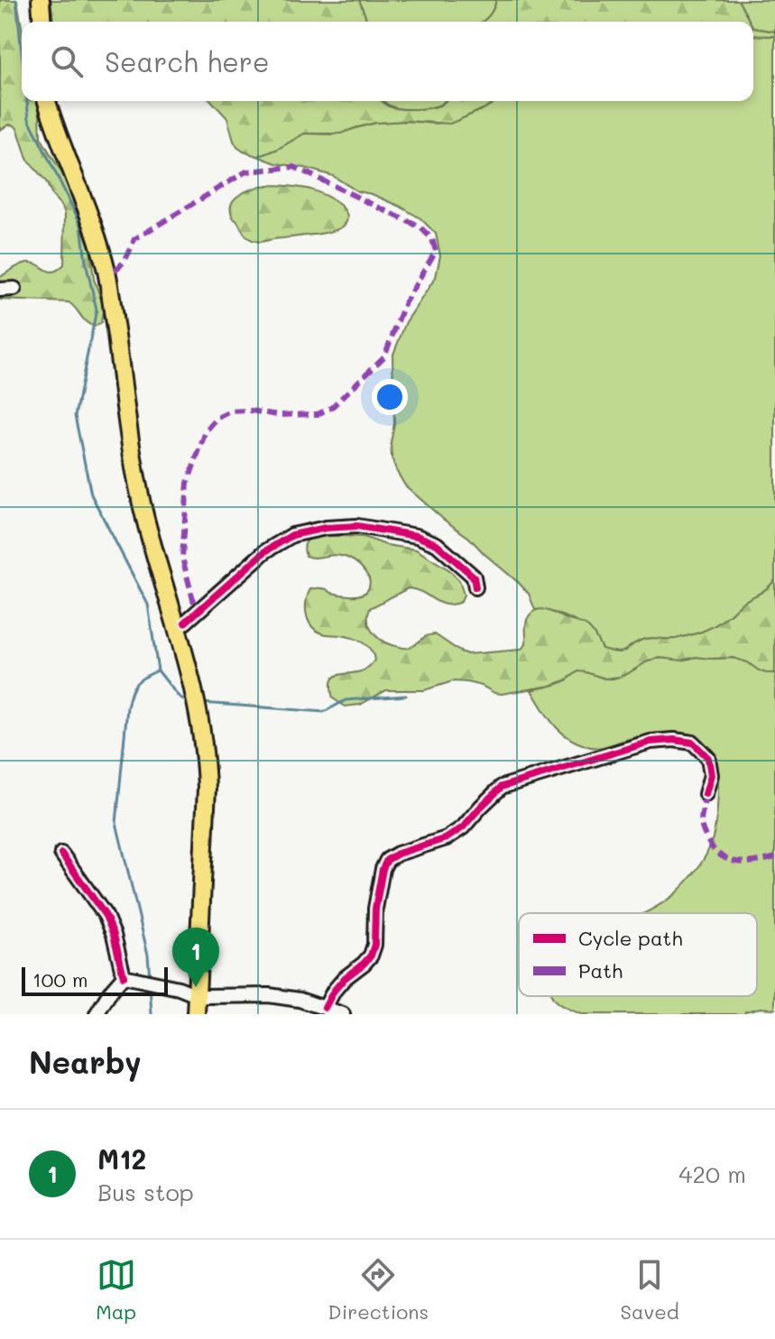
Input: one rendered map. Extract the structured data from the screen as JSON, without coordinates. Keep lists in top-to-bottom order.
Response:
{
  "legend": ["Cycle path", "Path"],
  "scale_bar": "100 m",
  "page": {
    "search": "Search here",
    "pins": "1",
    "scale": "100 m",
    "heading": "Nearby",
    "list": [
      {
        "mark": "1",
        "name": "M12",
        "note": "Bus stop",
        "value": "420 m"
      }
    ],
    "nav": ["Map", "Directions", "Saved"]
  }
}
